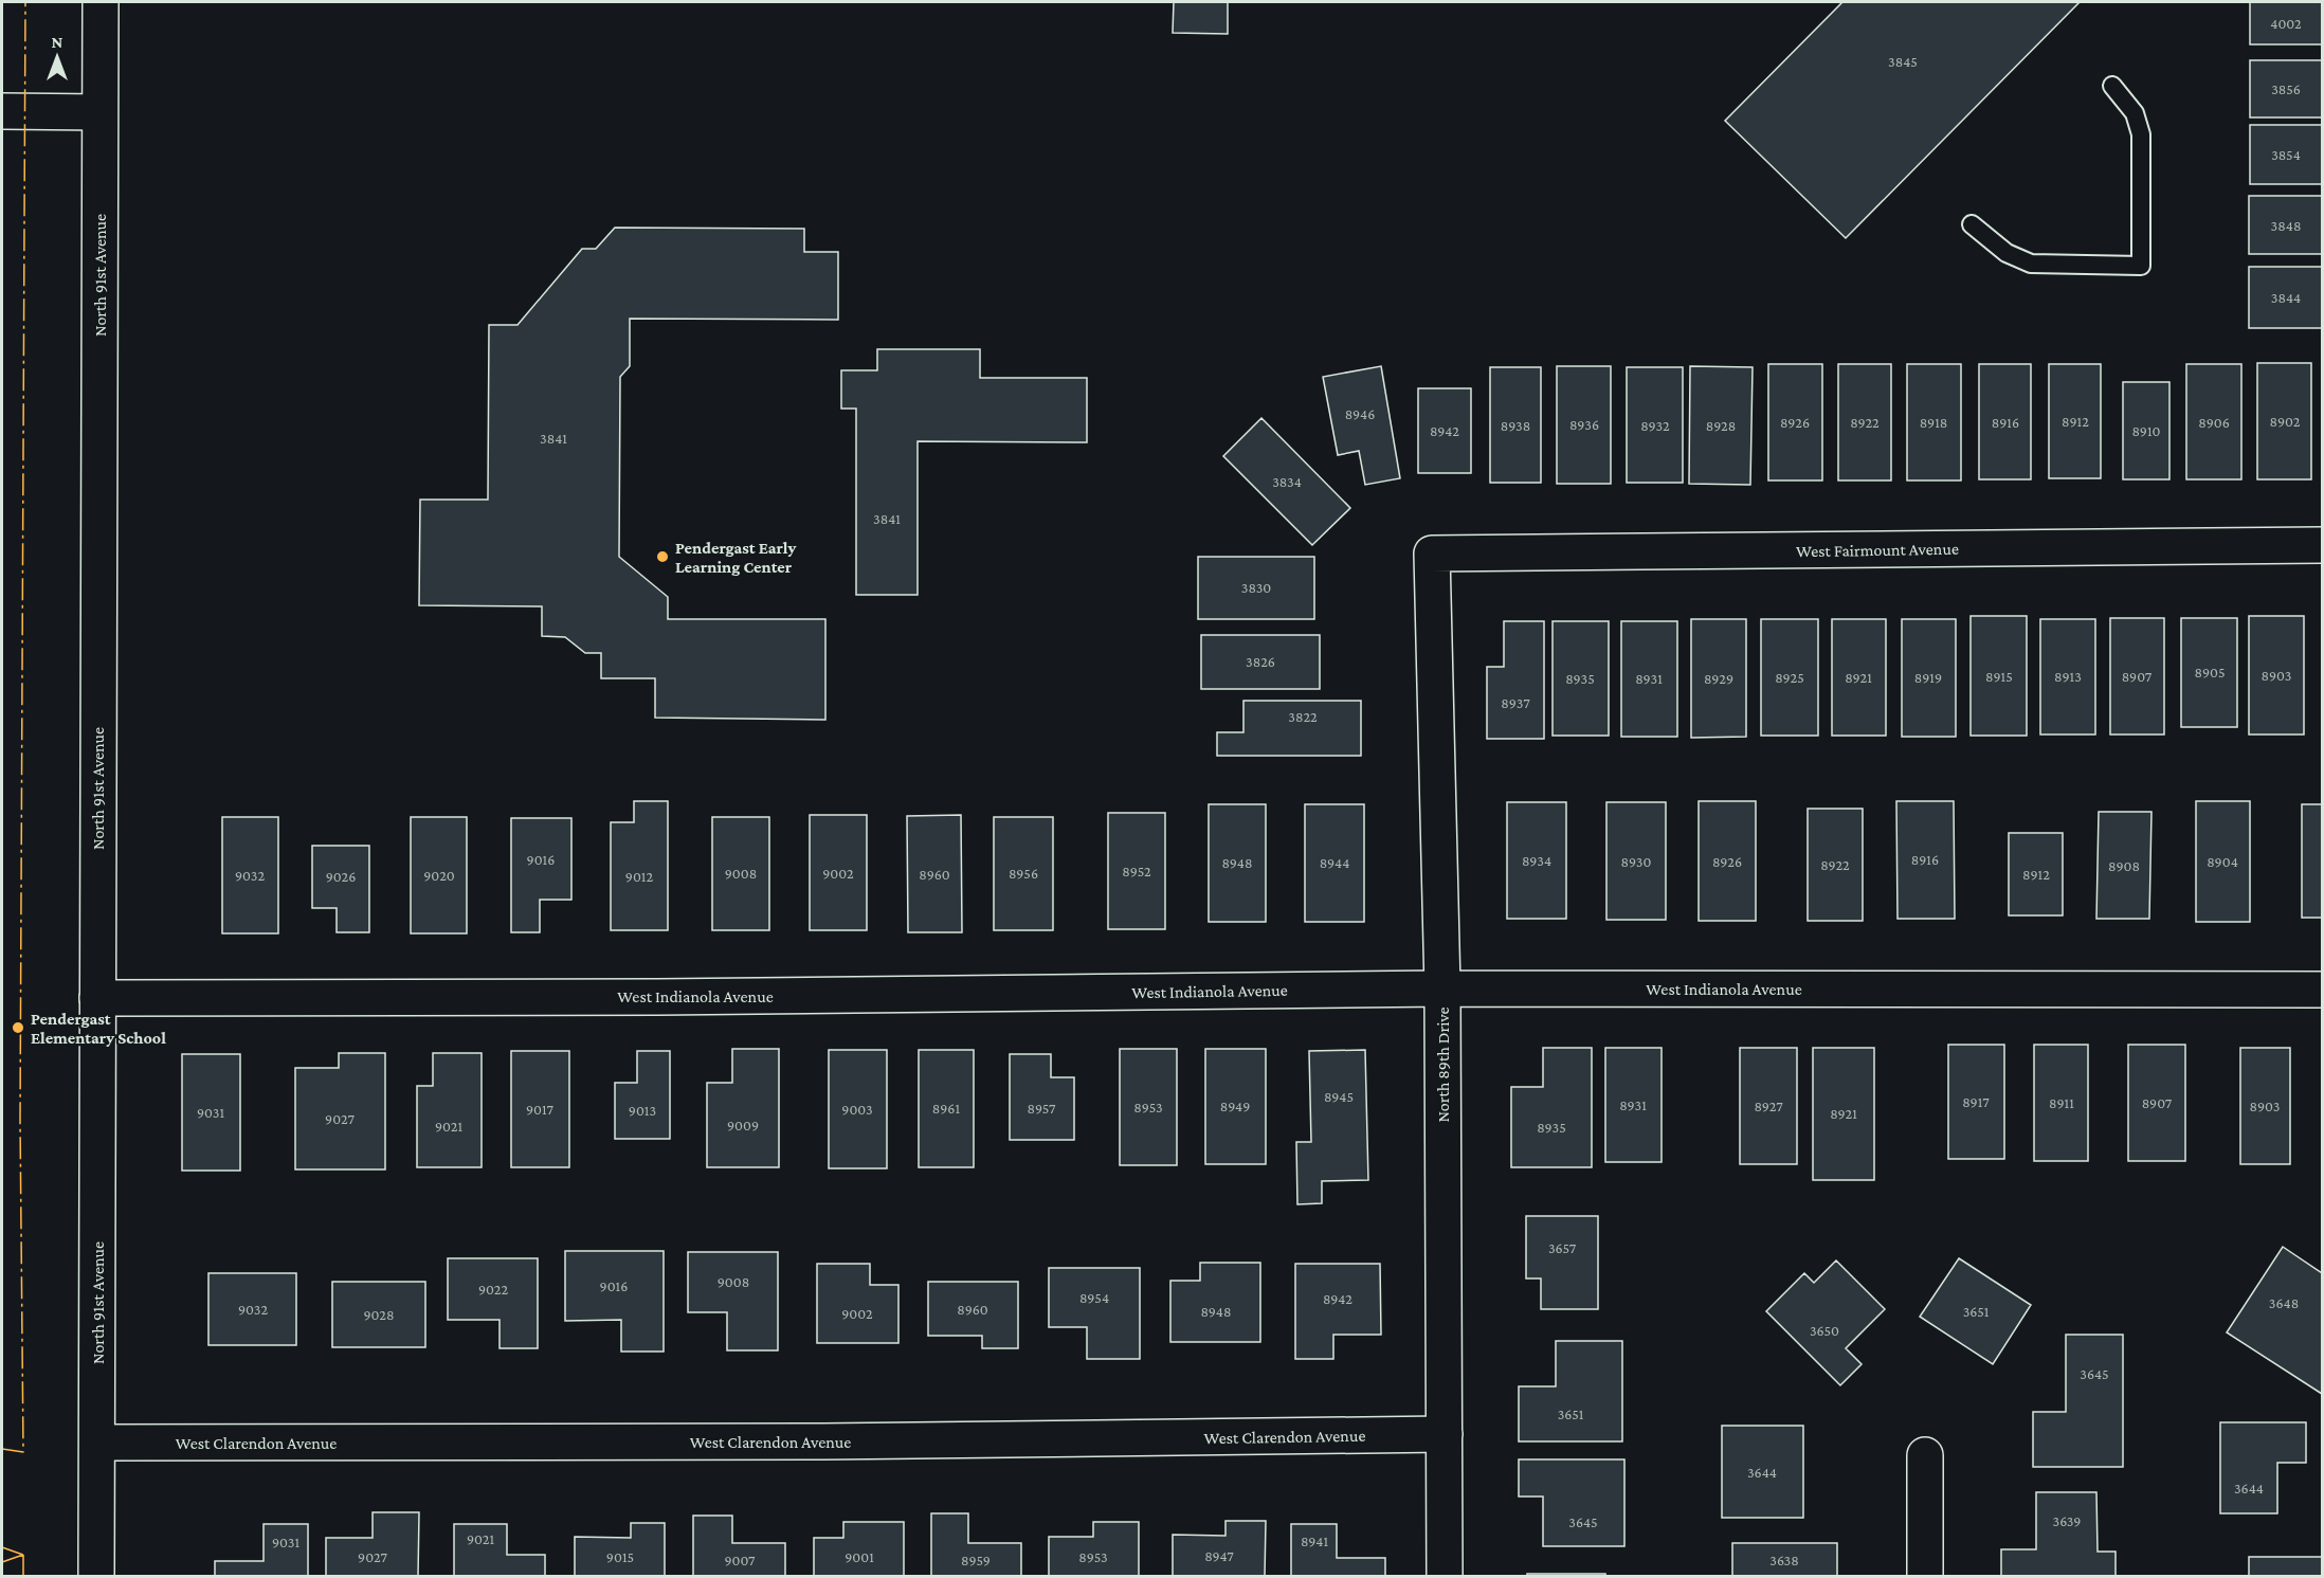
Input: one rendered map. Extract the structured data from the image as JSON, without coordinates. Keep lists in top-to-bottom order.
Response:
{
  "streets": {
    "street": [
      "North 91st Avenue",
      "West Fairmount Avenue",
      "West Indianola Avenue",
      "North 89th Drive",
      "West Clarendon Avenue"
    ]
  },
  "crossings": [
    ["North 91st Avenue", "West Indianola Avenue"],
    ["North 91st Avenue", "West Clarendon Avenue"],
    ["West Fairmount Avenue", "North 89th Drive"],
    ["West Indianola Avenue", "North 89th Drive"],
    ["North 89th Drive", "West Clarendon Avenue"]
  ],
  "places": ["Pendergast Early Learning Center", "Pendergast Elementary School"],
  "house_numbers": [
    "4002",
    "3845",
    "3856",
    "3854",
    "3848",
    "3844",
    "8946",
    "8912",
    "8902",
    "8926",
    "8922",
    "8918",
    "8916",
    "8906",
    "8936",
    "8938",
    "8932",
    "8928",
    "8942",
    "8910",
    "3841",
    "3834",
    "3841",
    "3830",
    "3826",
    "8905",
    "8903",
    "8915",
    "8913",
    "8907",
    "8925",
    "8921",
    "8919",
    "8935",
    "8931",
    "8929",
    "8937",
    "3822",
    "9016",
    "8916",
    "8934",
    "8930",
    "8926",
    "8904",
    "8948",
    "8944",
    "8922",
    "8908",
    "8952",
    "9008",
    "9002",
    "8956",
    "8960",
    "8912",
    "9032",
    "9020",
    "9026",
    "9012",
    "8945",
    "8917",
    "8911",
    "8907",
    "8931",
    "8949",
    "8927",
    "8903",
    "8953",
    "8961",
    "8957",
    "9017",
    "9003",
    "9013",
    "9031",
    "8921",
    "9027",
    "9009",
    "9021",
    "8935",
    "3657",
    "9008",
    "9016",
    "9022",
    "8954",
    "8942",
    "3648",
    "9032",
    "8960",
    "8948",
    "3651",
    "9002",
    "9028",
    "3650",
    "3645",
    "3651",
    "3644",
    "3644",
    "3639",
    "3645",
    "9021",
    "8941",
    "9031",
    "8947",
    "9027",
    "9015",
    "9001",
    "8953",
    "9007",
    "8959",
    "3638"
  ],
  "north": "top"
}
